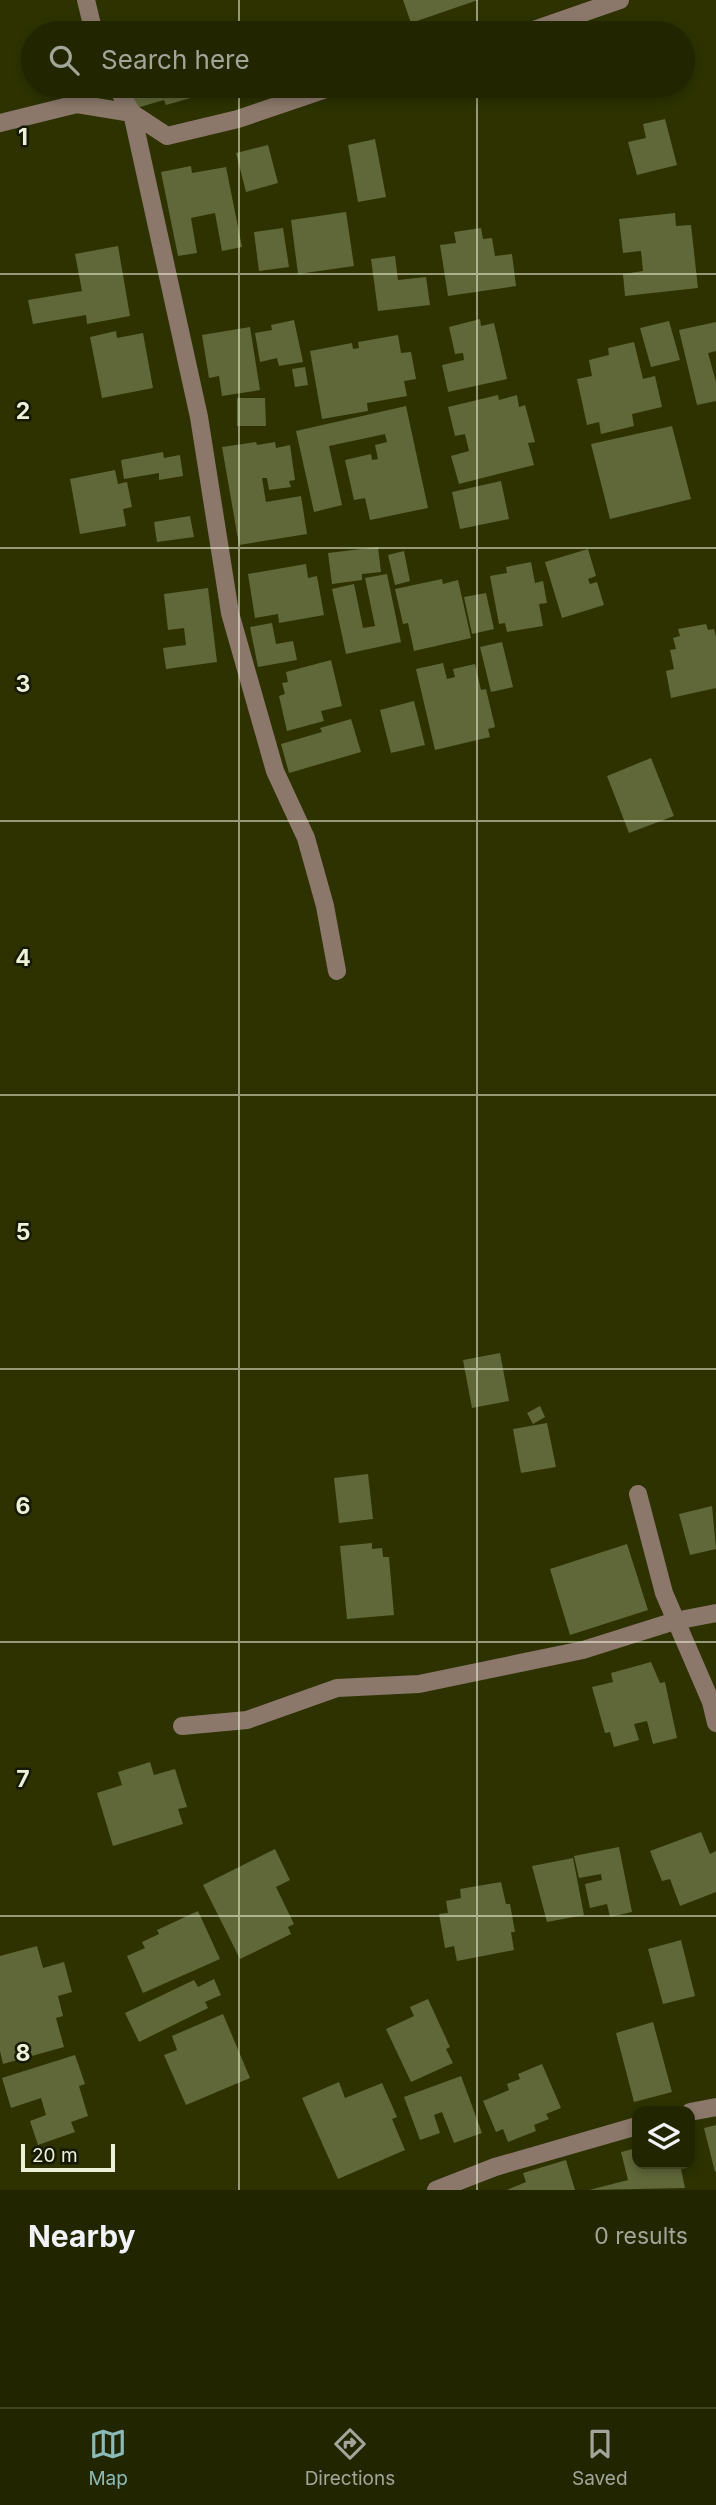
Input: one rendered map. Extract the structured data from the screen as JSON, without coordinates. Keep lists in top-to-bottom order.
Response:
{
  "scale_bar": "20 m",
  "page": {
    "search": "Search here",
    "scale": "20 m",
    "heading": ["Nearby", "0 results"],
    "nav": ["Map", "Directions", "Saved"]
  },
  "grid": {
    "rows": [
      "1",
      "2",
      "3",
      "4",
      "5",
      "6",
      "7",
      "8"
    ]
  }
}
